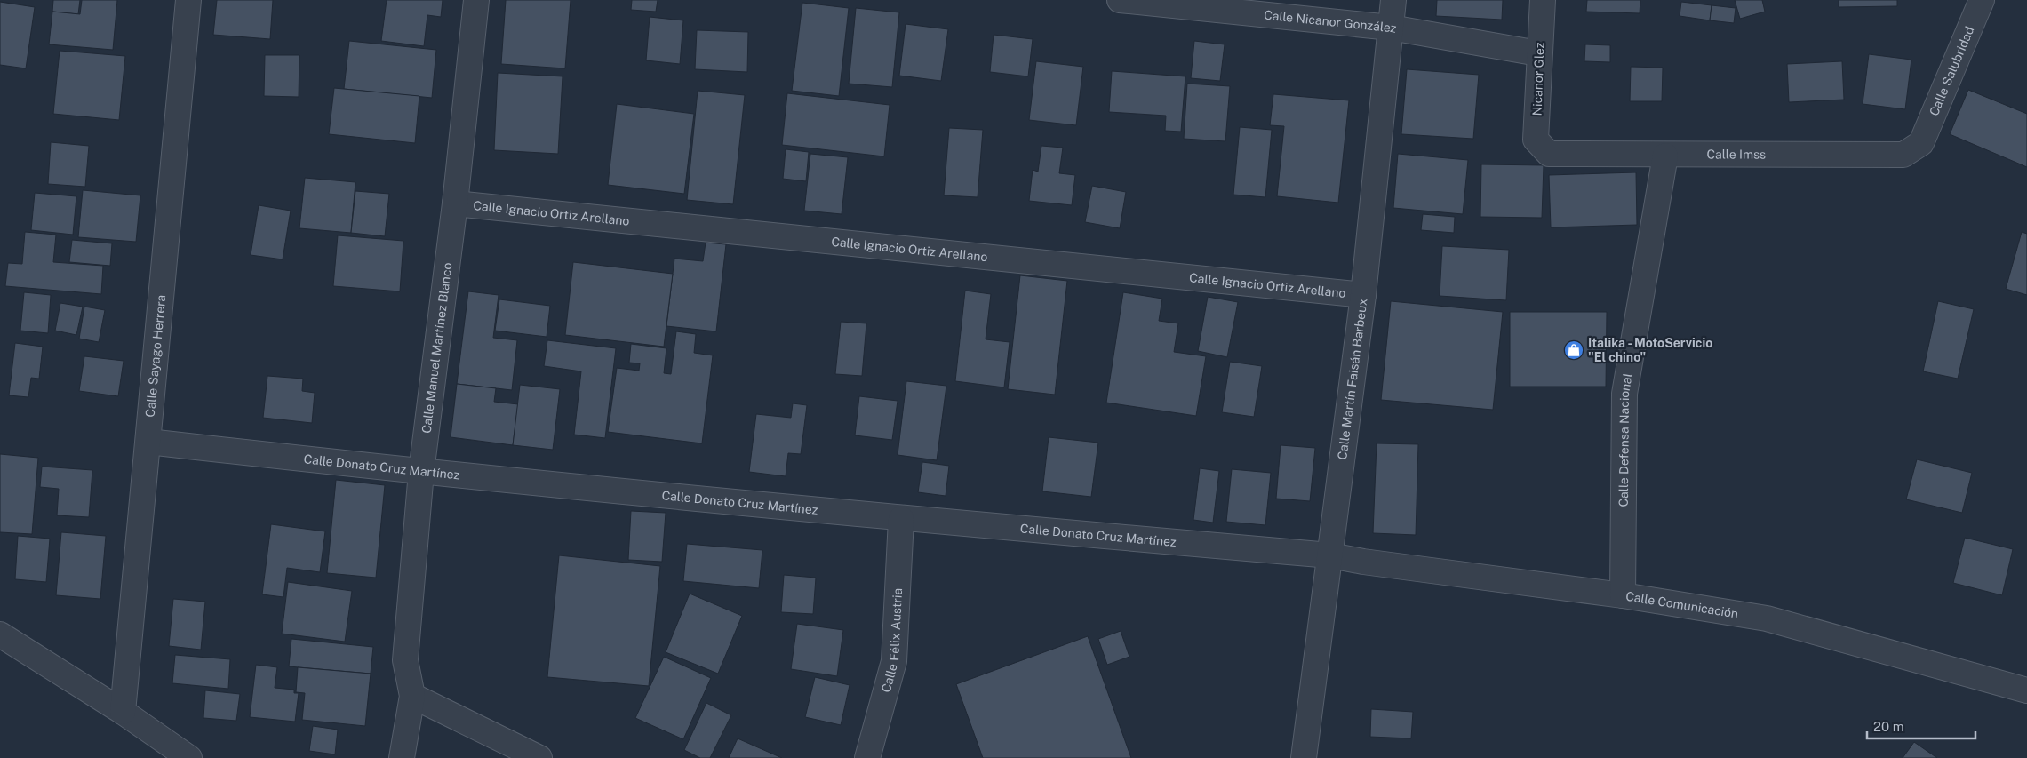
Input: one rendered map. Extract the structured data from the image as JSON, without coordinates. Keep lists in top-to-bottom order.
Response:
{
  "streets": {
    "street": [
      "Calle Nicanor González",
      "Calle Salubridad",
      "Nicanor Glez",
      "Calle Imss",
      "Calle Ignacio Ortiz Arellano",
      "Calle Manuel Martínez Blanco",
      "Calle Sayago Herrera",
      "Calle Martín Faisán Barbeux",
      "Calle Defensa Nacional",
      "Calle Donato Cruz Martínez",
      "Calle Comunicación",
      "Calle Félix Austria"
    ]
  },
  "crossings": [
    ["Calle Nicanor González", "Nicanor Glez"],
    ["Calle Nicanor González", "Calle Martín Faisán Barbeux"],
    ["Calle Salubridad", "Calle Imss"],
    ["Nicanor Glez", "Calle Imss"],
    ["Calle Imss", "Calle Defensa Nacional"],
    ["Calle Ignacio Ortiz Arellano", "Calle Manuel Martínez Blanco"],
    ["Calle Ignacio Ortiz Arellano", "Calle Martín Faisán Barbeux"],
    ["Calle Manuel Martínez Blanco", "Calle Donato Cruz Martínez"],
    ["Calle Sayago Herrera", "Calle Donato Cruz Martínez"],
    ["Calle Martín Faisán Barbeux", "Calle Donato Cruz Martínez"],
    ["Calle Martín Faisán Barbeux", "Calle Comunicación"],
    ["Calle Defensa Nacional", "Calle Comunicación"],
    ["Calle Donato Cruz Martínez", "Calle Comunicación"],
    ["Calle Donato Cruz Martínez", "Calle Félix Austria"]
  ],
  "places": {
    "shop": ["Italika - MotoServicio \"El chino\""]
  },
  "scale_bar": "20 m"
}
